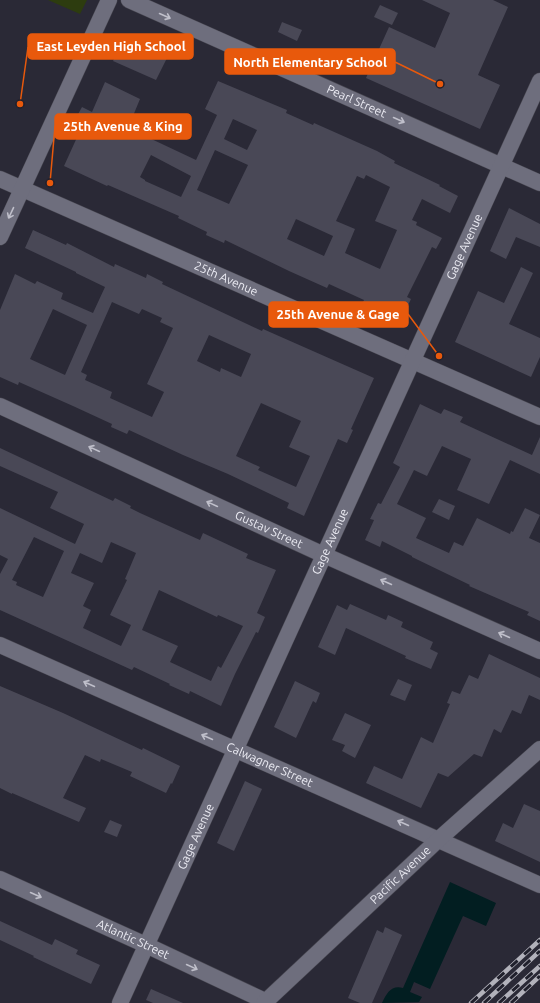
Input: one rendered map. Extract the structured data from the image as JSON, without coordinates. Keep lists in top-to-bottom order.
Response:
{
  "streets": {
    "street": [
      "Pearl Street",
      "Gage Avenue",
      "25th Avenue",
      "Gustav Street",
      "Calwagner Street",
      "Pacific Avenue",
      "Atlantic Street"
    ]
  },
  "crossings": [
    ["Pearl Street", "Gage Avenue"],
    ["Gage Avenue", "25th Avenue"],
    ["Gage Avenue", "Gustav Street"],
    ["Gage Avenue", "Calwagner Street"],
    ["Gage Avenue", "Atlantic Street"],
    ["Calwagner Street", "Pacific Avenue"],
    ["Pacific Avenue", "Atlantic Street"]
  ],
  "one_way": [
    "Pearl Street",
    "Gustav Street",
    "Calwagner Street",
    "Atlantic Street"
  ],
  "places": [
    "North Elementary School",
    "East Leyden High School",
    "25th Avenue & King",
    "25th Avenue & Gage"
  ]
}
